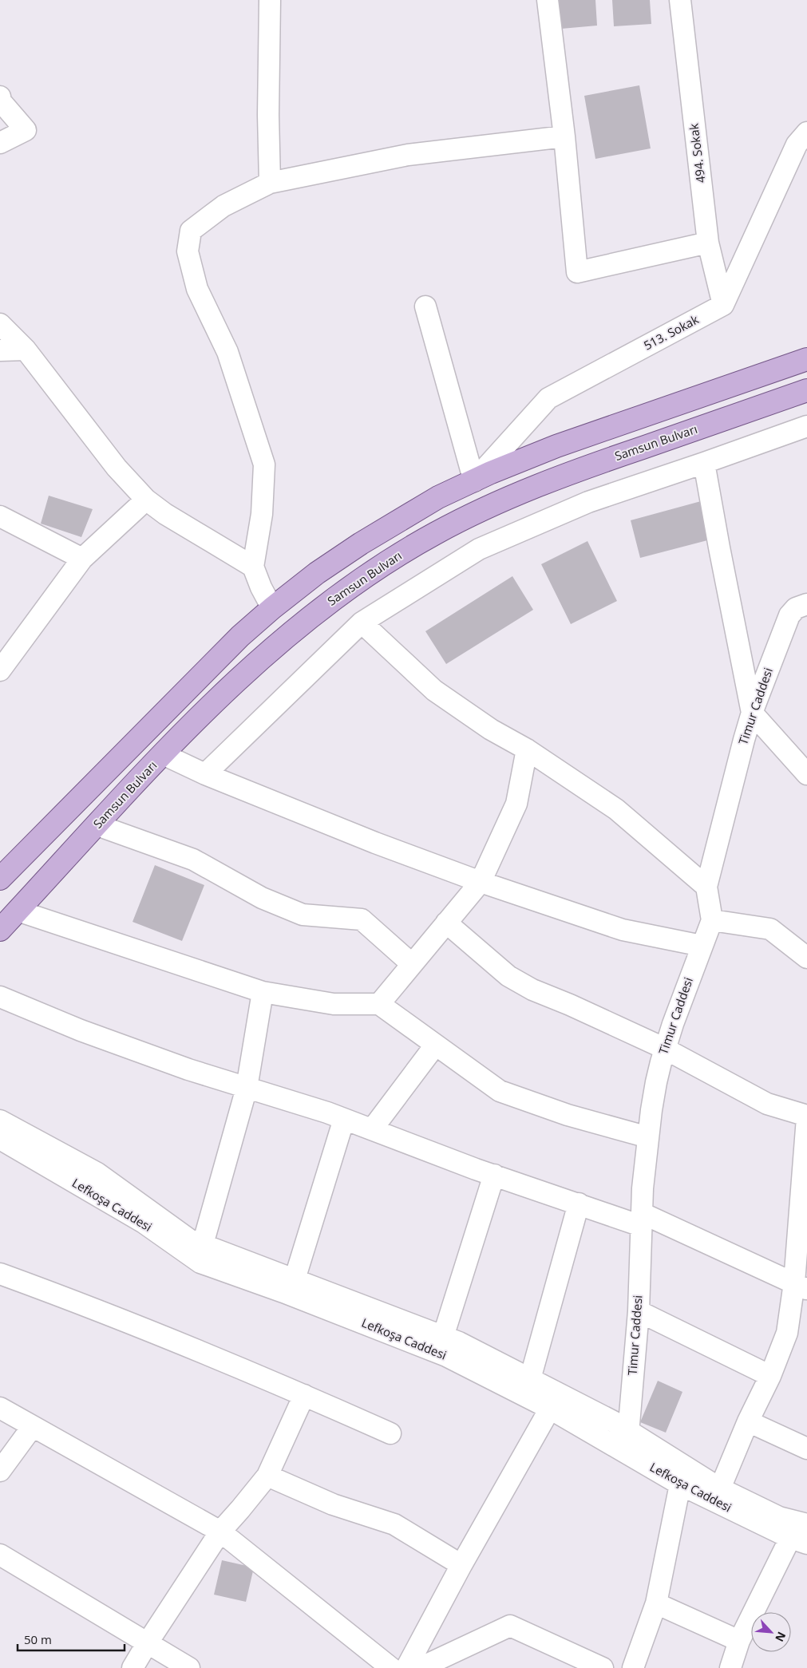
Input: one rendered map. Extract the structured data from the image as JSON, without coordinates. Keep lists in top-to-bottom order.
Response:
{
  "streets": {
    "main road": ["Samsun Bulvarı"],
    "street": [
      "494. Sokak",
      "513. Sokak",
      "Timur Caddesi",
      "Lefkoşa Caddesi"
    ]
  },
  "crossings": [
    ["494. Sokak", "513. Sokak"],
    ["Timur Caddesi", "Lefkoşa Caddesi"]
  ],
  "scale_bar": "50 m",
  "north": "bottom right"
}
